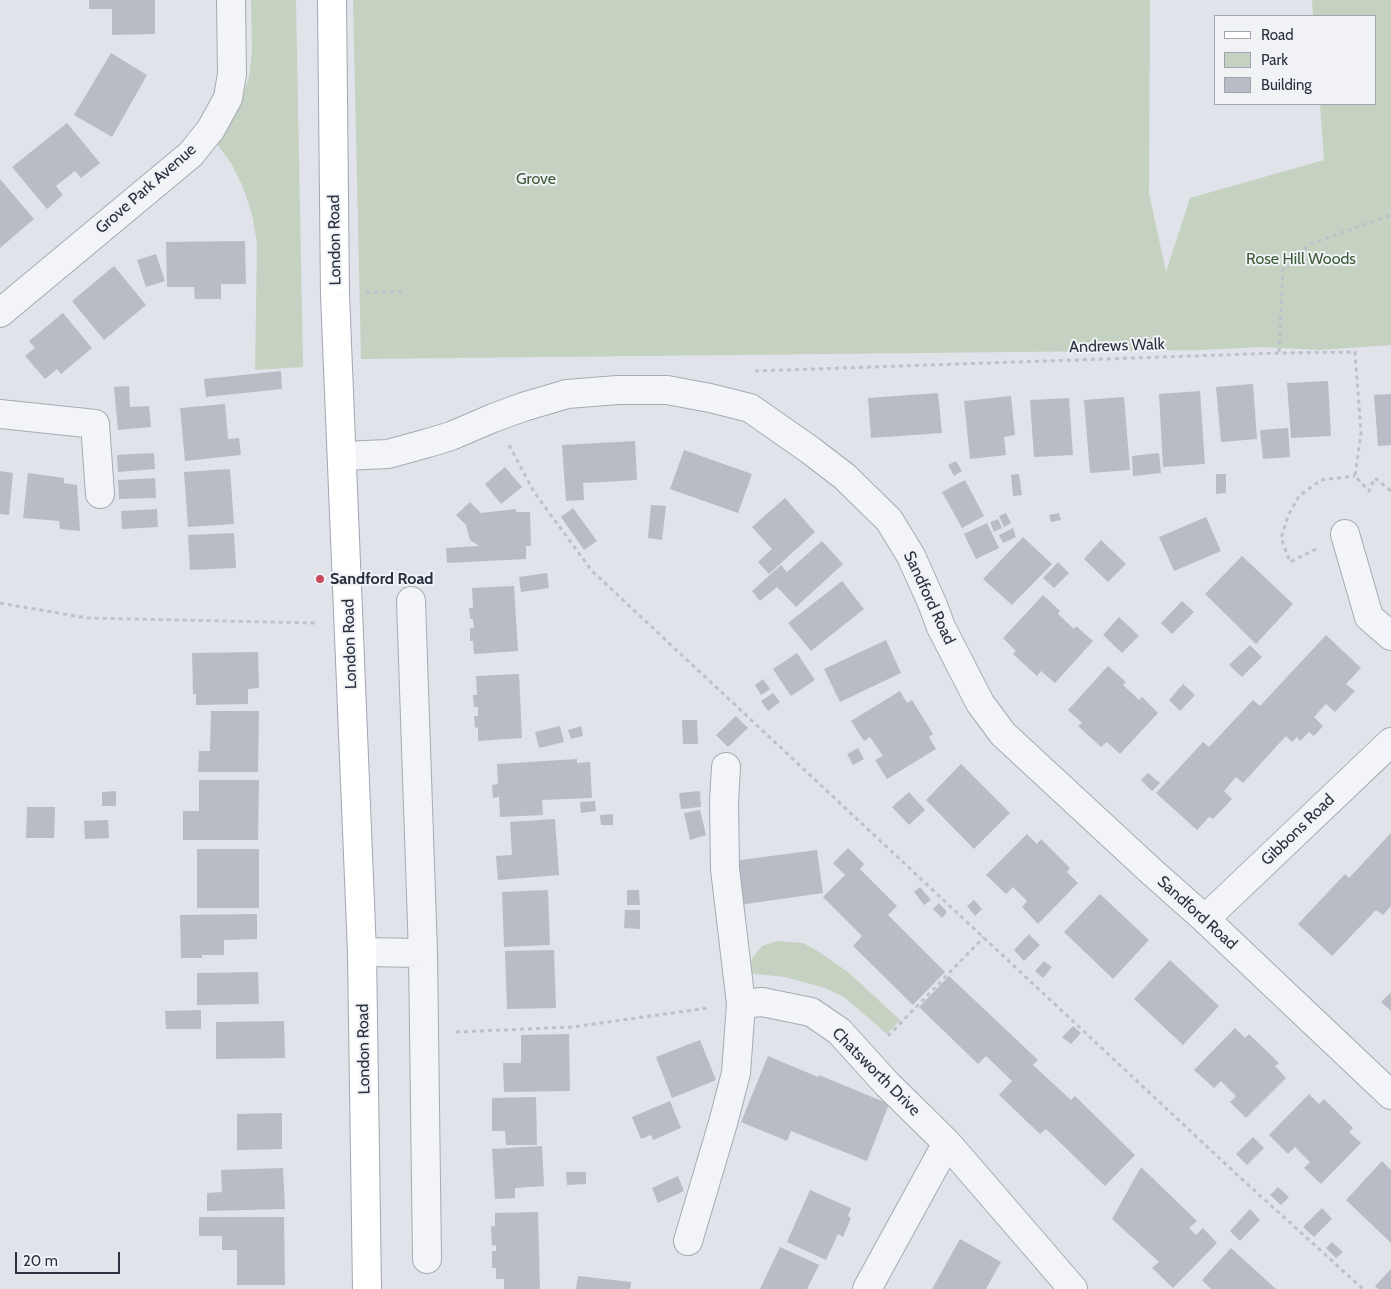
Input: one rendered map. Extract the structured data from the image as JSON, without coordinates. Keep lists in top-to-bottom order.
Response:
{
  "streets": {
    "main road": ["London Road"],
    "street": [
      "Grove Park Avenue",
      "Sandford Road",
      "Gibbons Road",
      "Chatsworth Drive"
    ],
    "path": ["Andrews Walk"]
  },
  "crossings": [
    ["London Road", "Sandford Road"],
    ["Sandford Road", "Gibbons Road"]
  ],
  "parks": ["Grove", "Rose Hill Woods"],
  "places": ["Sandford Road"],
  "legend": ["Road", "Park", "Building"],
  "scale_bar": "20 m"
}
